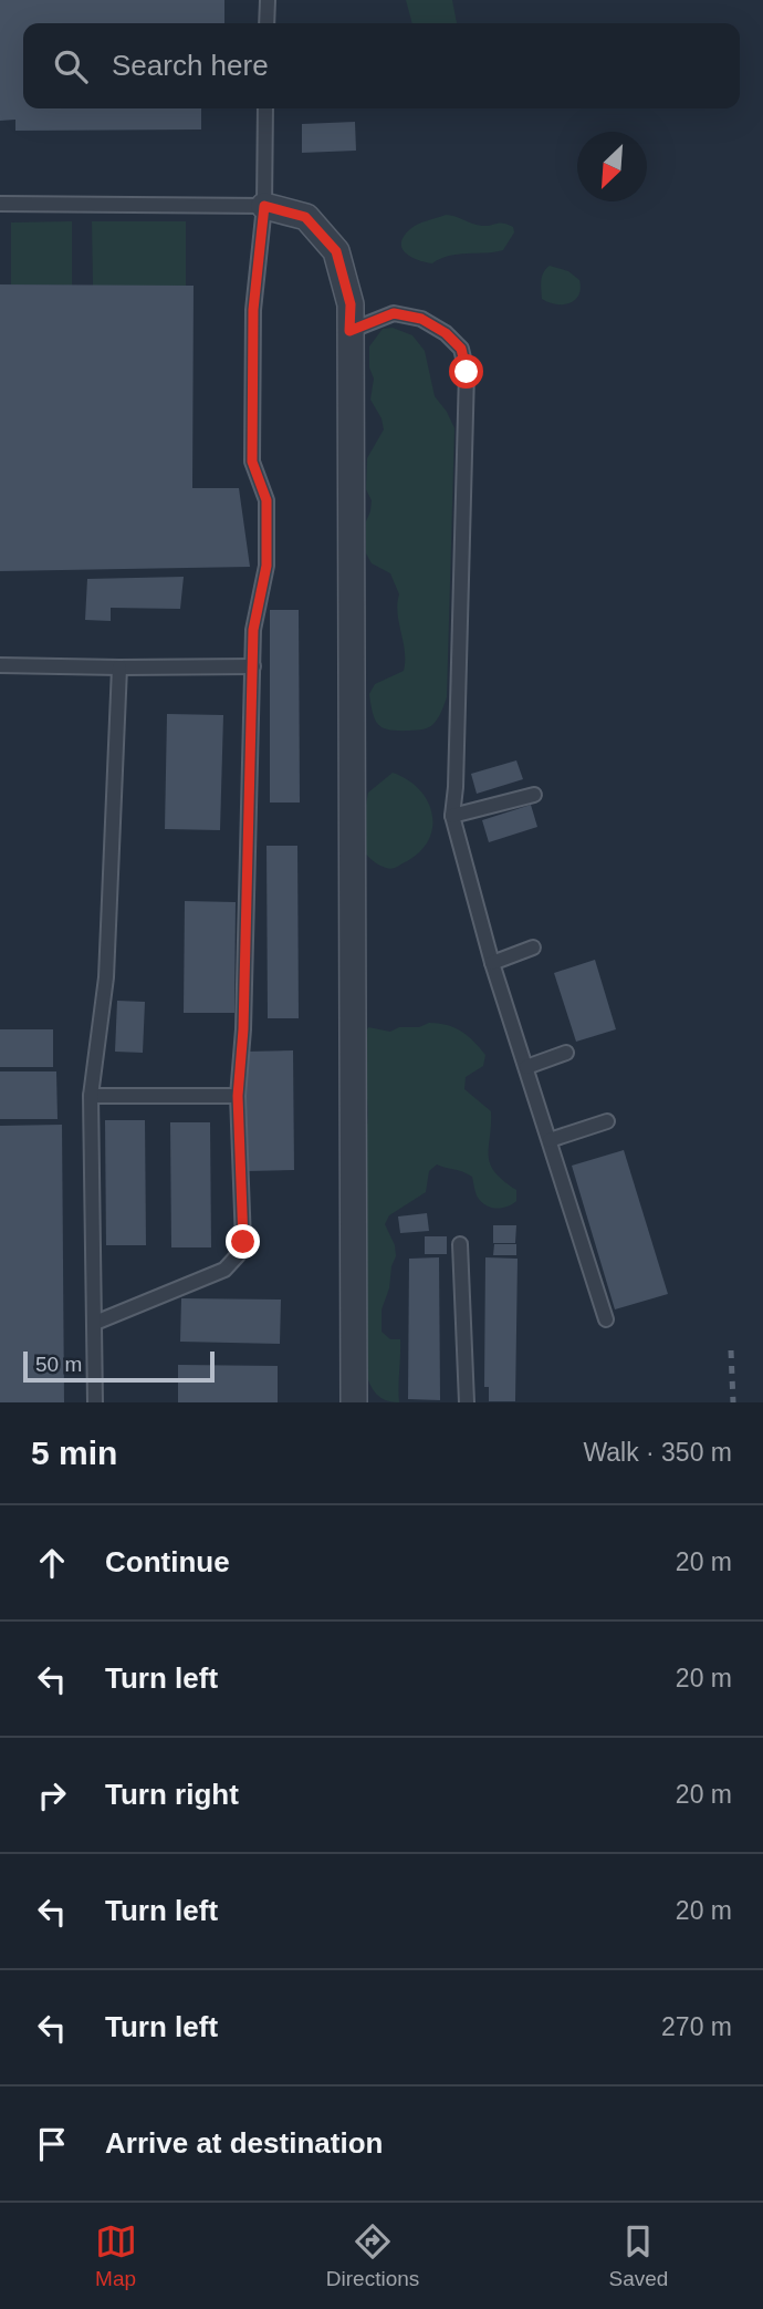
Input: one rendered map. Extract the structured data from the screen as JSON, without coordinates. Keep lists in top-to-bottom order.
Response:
{
  "scale_bar": "50 m",
  "north": "bottom left",
  "page": {
    "search": "Search here",
    "scale": "50 m",
    "heading": ["5 min", "Walk · 350 m"],
    "list": [
      ["Continue", "20 m"],
      ["Turn left", "20 m"],
      ["Turn right", "20 m"],
      ["Turn left", "20 m"],
      ["Turn left", "270 m"],
      "Arrive at destination"
    ],
    "nav": ["Map", "Directions", "Saved"]
  }
}
